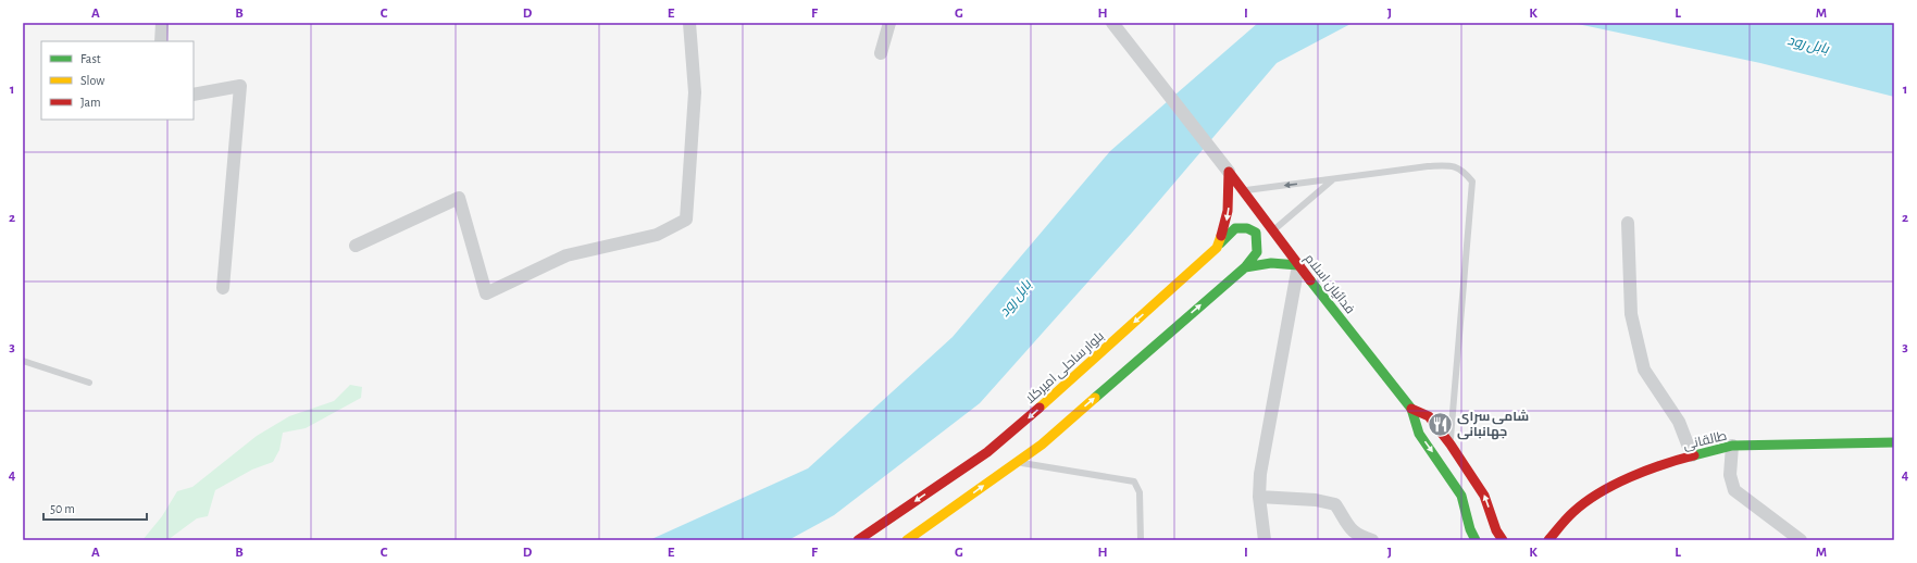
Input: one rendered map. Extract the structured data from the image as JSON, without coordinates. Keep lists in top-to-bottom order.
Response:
{
  "streets": {
    "main road": ["فدائیان اسلام", "بلوار ساحلی امیرکلا", "طالقانی"]
  },
  "crossings": [
    ["فدائیان اسلام", "بلوار ساحلی امیرکلا"]
  ],
  "water": ["بابل رود"],
  "places": {
    "restaurant": ["شامی سرای جهانبانی"]
  },
  "legend": ["Fast", "Slow", "Jam"],
  "scale_bar": "50 m",
  "grid": {
    "columns": [
      "A",
      "B",
      "C",
      "D",
      "E",
      "F",
      "G",
      "H",
      "I",
      "J",
      "K",
      "L",
      "M"
    ],
    "rows": [
      "1",
      "2",
      "3",
      "4"
    ]
  }
}
